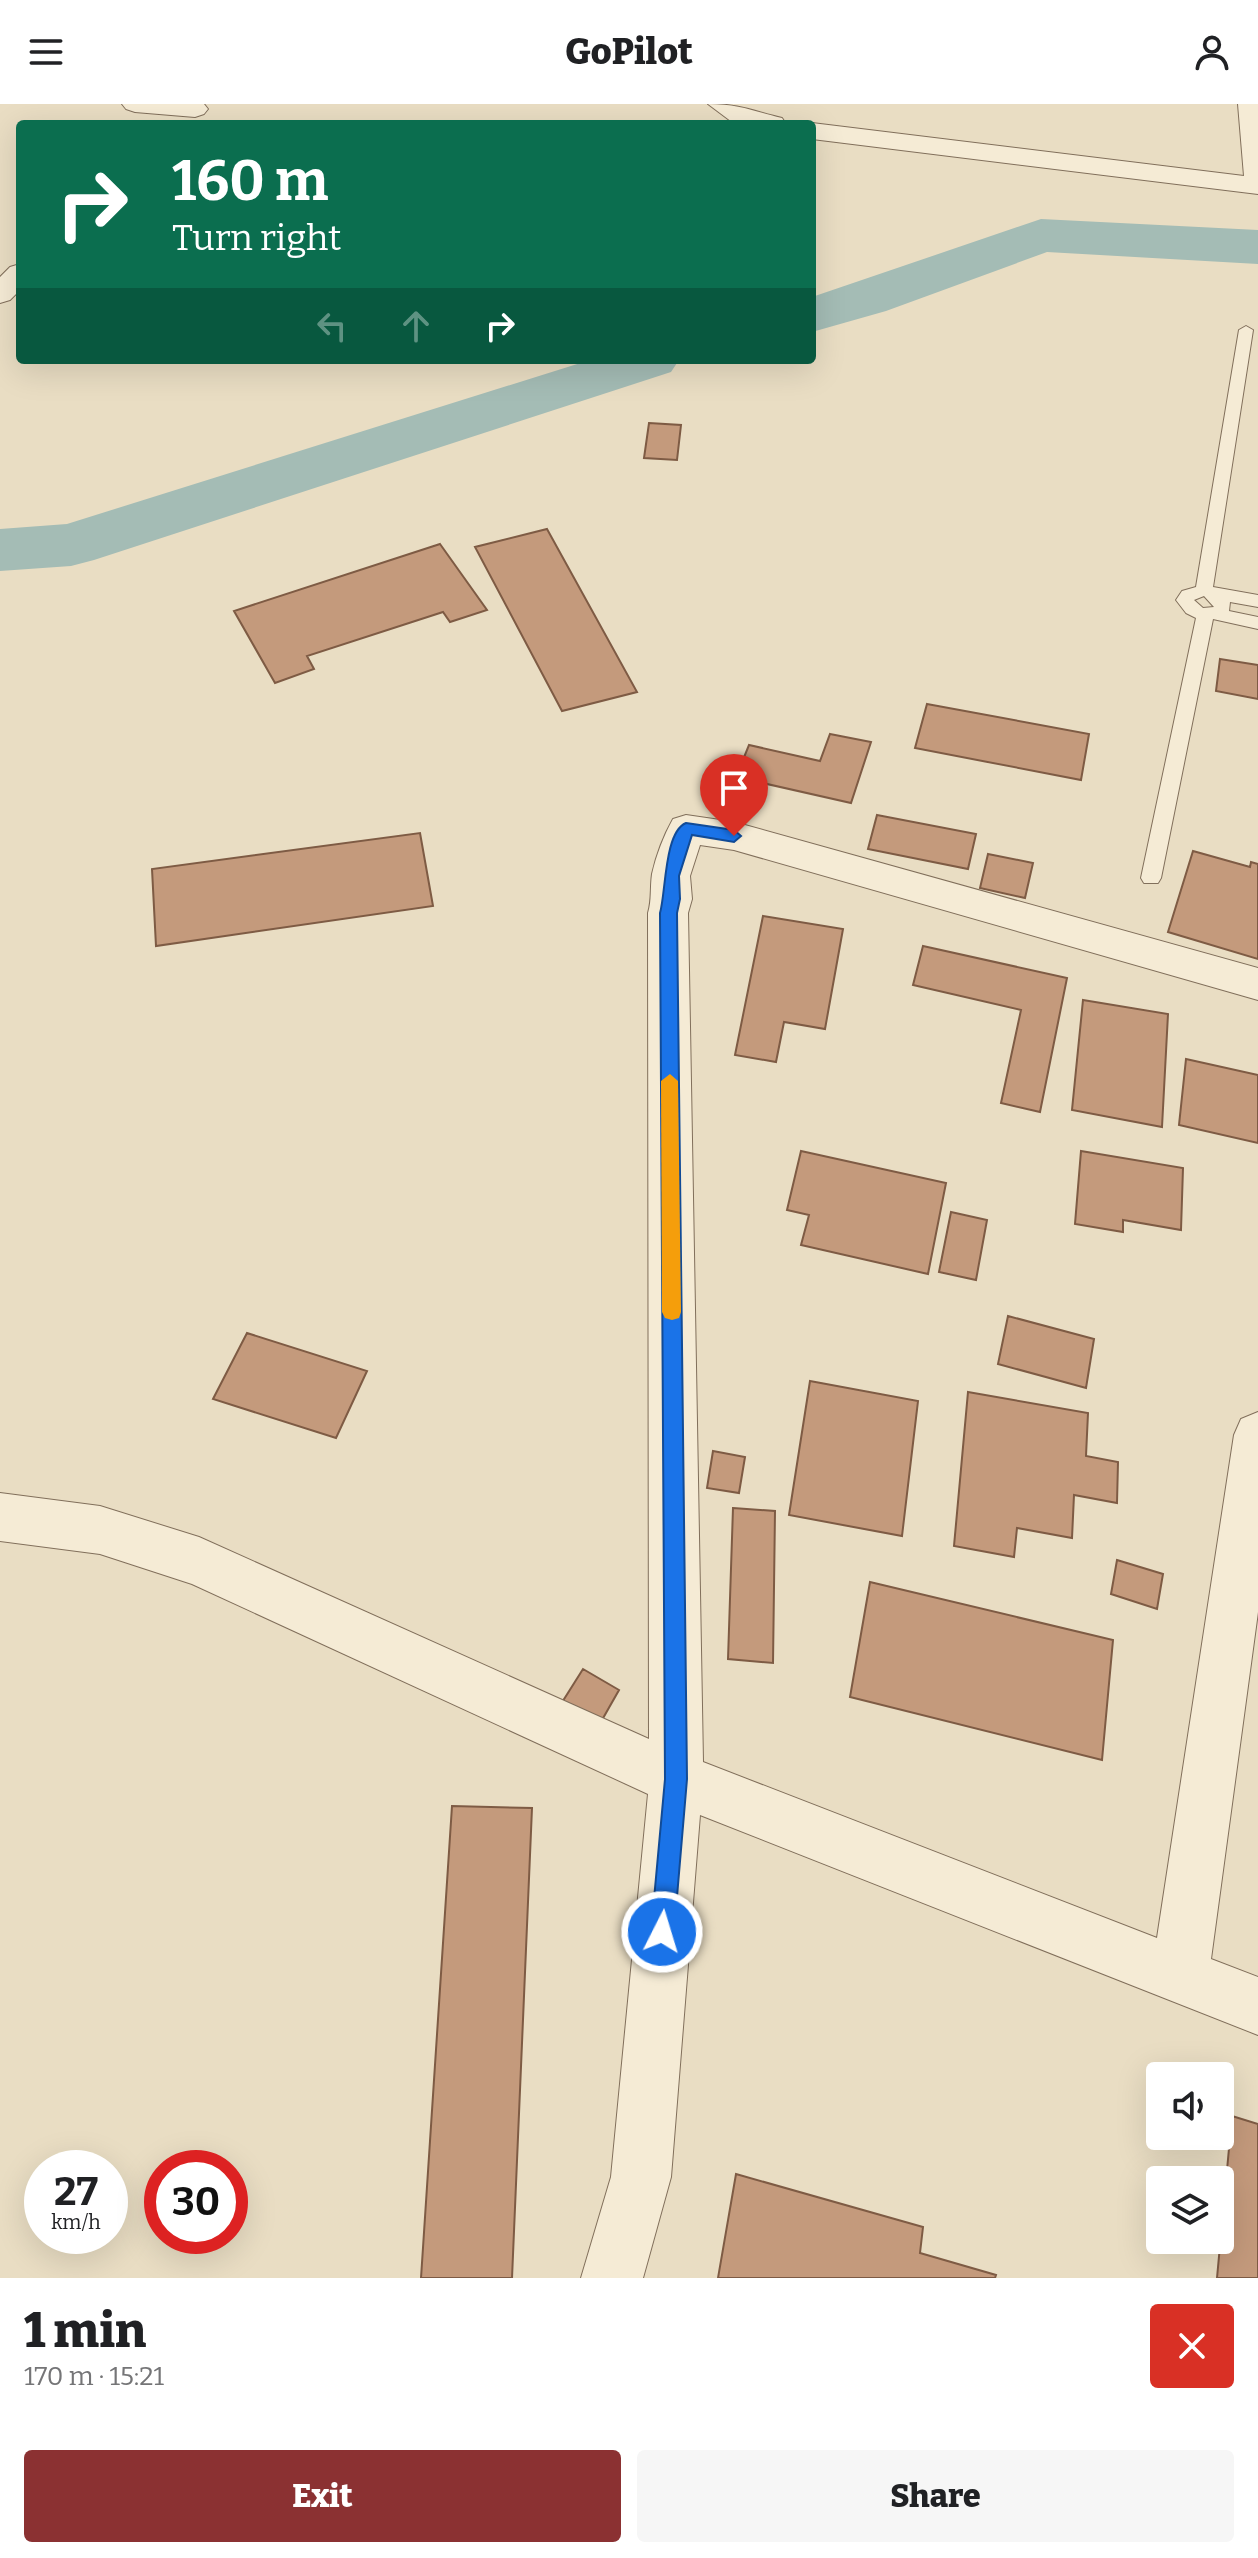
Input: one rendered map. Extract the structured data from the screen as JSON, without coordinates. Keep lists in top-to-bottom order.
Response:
{
  "page": {
    "header": "GoPilot",
    "turn": ["160 m", "Turn right"],
    "speed": "27 km/h",
    "limit": "30",
    "heading": ["1 min", "170 m · 15:21"],
    "buttons": ["Exit", "Share"]
  }
}
